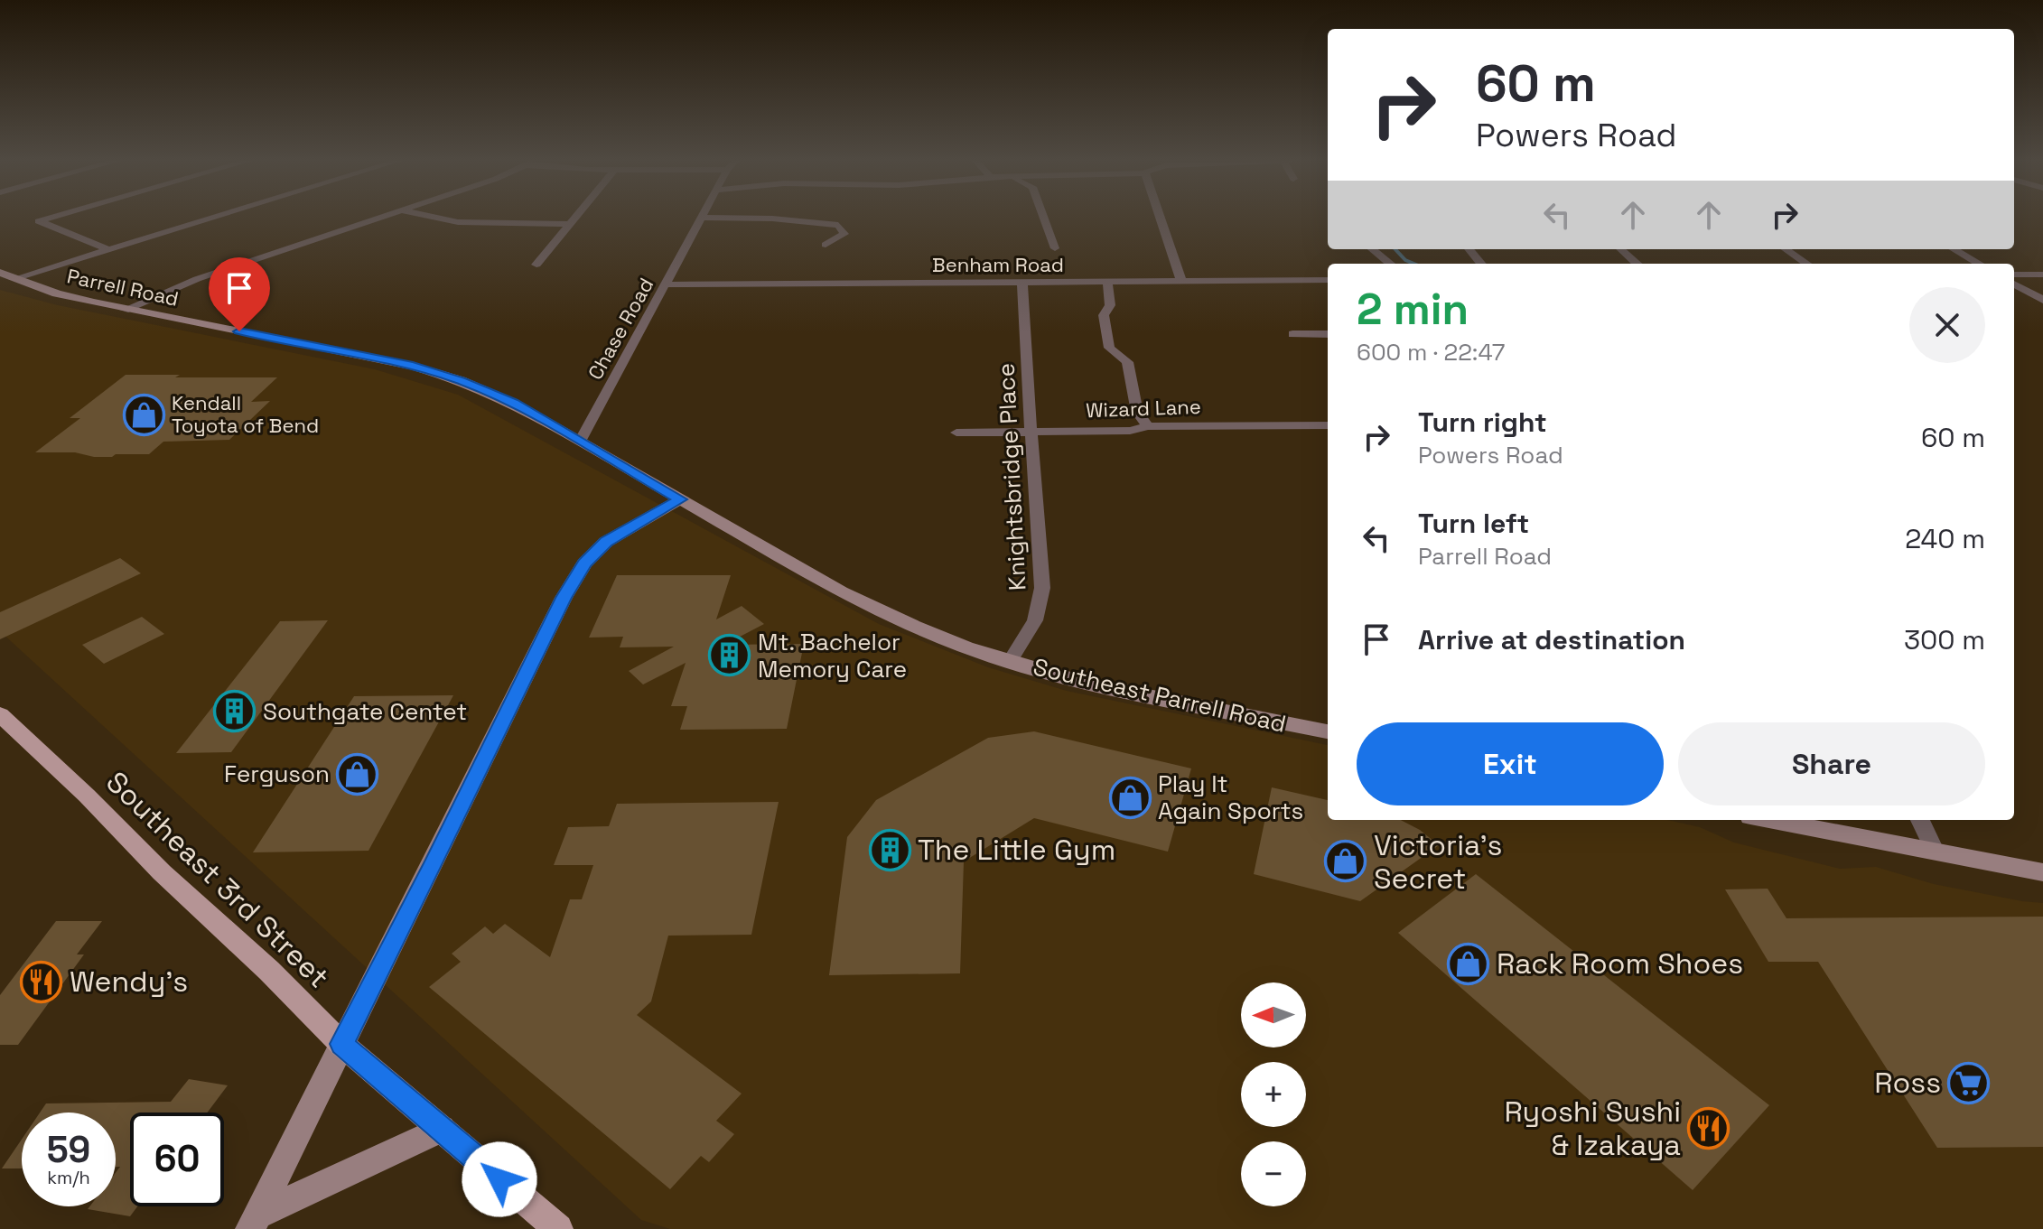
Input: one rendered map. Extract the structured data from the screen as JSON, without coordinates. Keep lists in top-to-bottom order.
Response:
{
  "streets": {
    "main road": ["Southeast 3rd Street"],
    "street": [
      "Benham Road",
      "Parrell Road",
      "Chase Road",
      "Wizard Lane",
      "Knightsbridge Place",
      "Southeast Parrell Road"
    ]
  },
  "crossings": [
    ["Benham Road", "Chase Road"],
    ["Benham Road", "Knightsbridge Place"],
    ["Parrell Road", "Chase Road"],
    ["Parrell Road", "Southeast Parrell Road"],
    ["Wizard Lane", "Knightsbridge Place"],
    ["Knightsbridge Place", "Southeast Parrell Road"]
  ],
  "places": {
    "shop": [
      "Kendall Toyota of Bend",
      "Ferguson",
      "Play It Again Sports",
      "Victoria's Secret",
      "Rack Room Shoes"
    ],
    "building": ["Mt. Bachelor Memory Care", "Southgate Centet", "The Little Gym"],
    "restaurant": ["Wendy's", "Ryoshi Sushi & Izakaya"],
    "supermarket": ["Ross"]
  },
  "north": "left",
  "page": {
    "turn": ["60 m", "Powers Road"],
    "heading": ["2 min", "600 m · 22:47"],
    "list": [
      {
        "name": "Turn right",
        "note": "Powers Road",
        "value": "60 m"
      },
      {
        "name": "Turn left",
        "note": "Parrell Road",
        "value": "240 m"
      },
      {
        "name": "Arrive at destination",
        "value": "300 m"
      }
    ],
    "buttons": ["Exit", "Share"],
    "map_buttons": ["+", "−"],
    "speed": "59 km/h",
    "limit": "60"
  }
}
